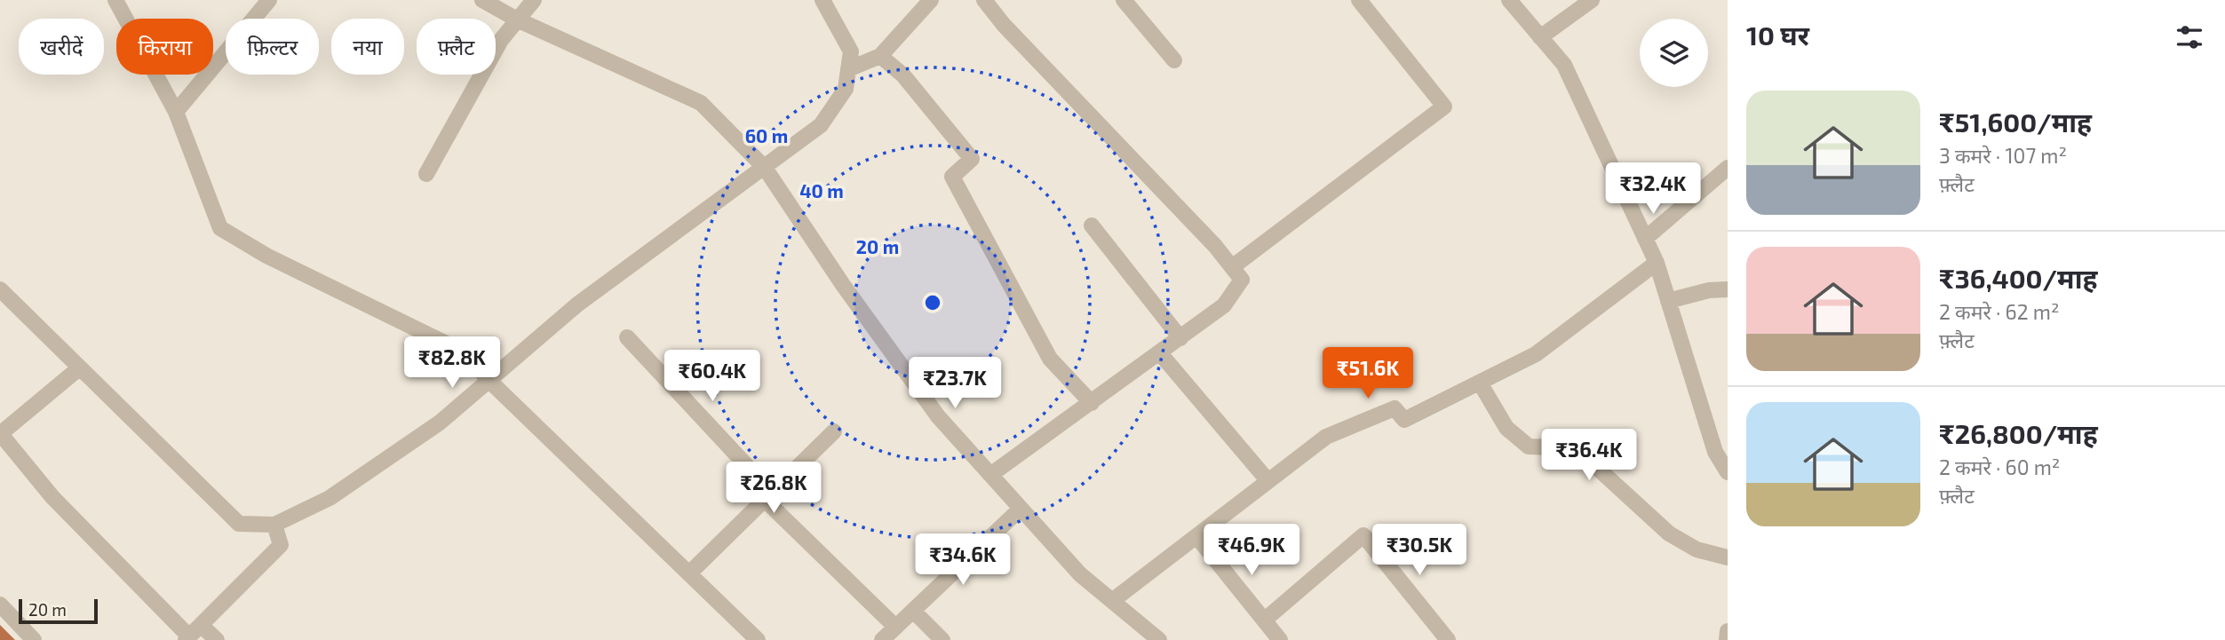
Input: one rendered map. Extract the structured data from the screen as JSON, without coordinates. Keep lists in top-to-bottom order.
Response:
{
  "scale_bar": "20 m",
  "page": {
    "heading": "10 घर",
    "chip": [
      "खरीदें",
      "किराया",
      "फ़िल्टर",
      "नया",
      "फ़्लैट"
    ],
    "list": [
      {
        "name": "₹51,600/माह",
        "note": "3 कमरे · 107 m² · फ़्लैट"
      },
      {
        "name": "₹36,400/माह",
        "note": "2 कमरे · 62 m² · फ़्लैट"
      },
      {
        "name": "₹26,800/माह",
        "note": "2 कमरे · 60 m² · फ़्लैट"
      }
    ],
    "price": [
      "₹32.4K",
      "₹82.8K",
      "₹51.6K",
      "₹60.4K",
      "₹23.7K",
      "₹36.4K",
      "₹26.8K",
      "₹46.9K",
      "₹30.5K",
      "₹34.6K"
    ],
    "scale": "20 m"
  },
  "rings": ["60 m", "40 m", "20 m"]
}
